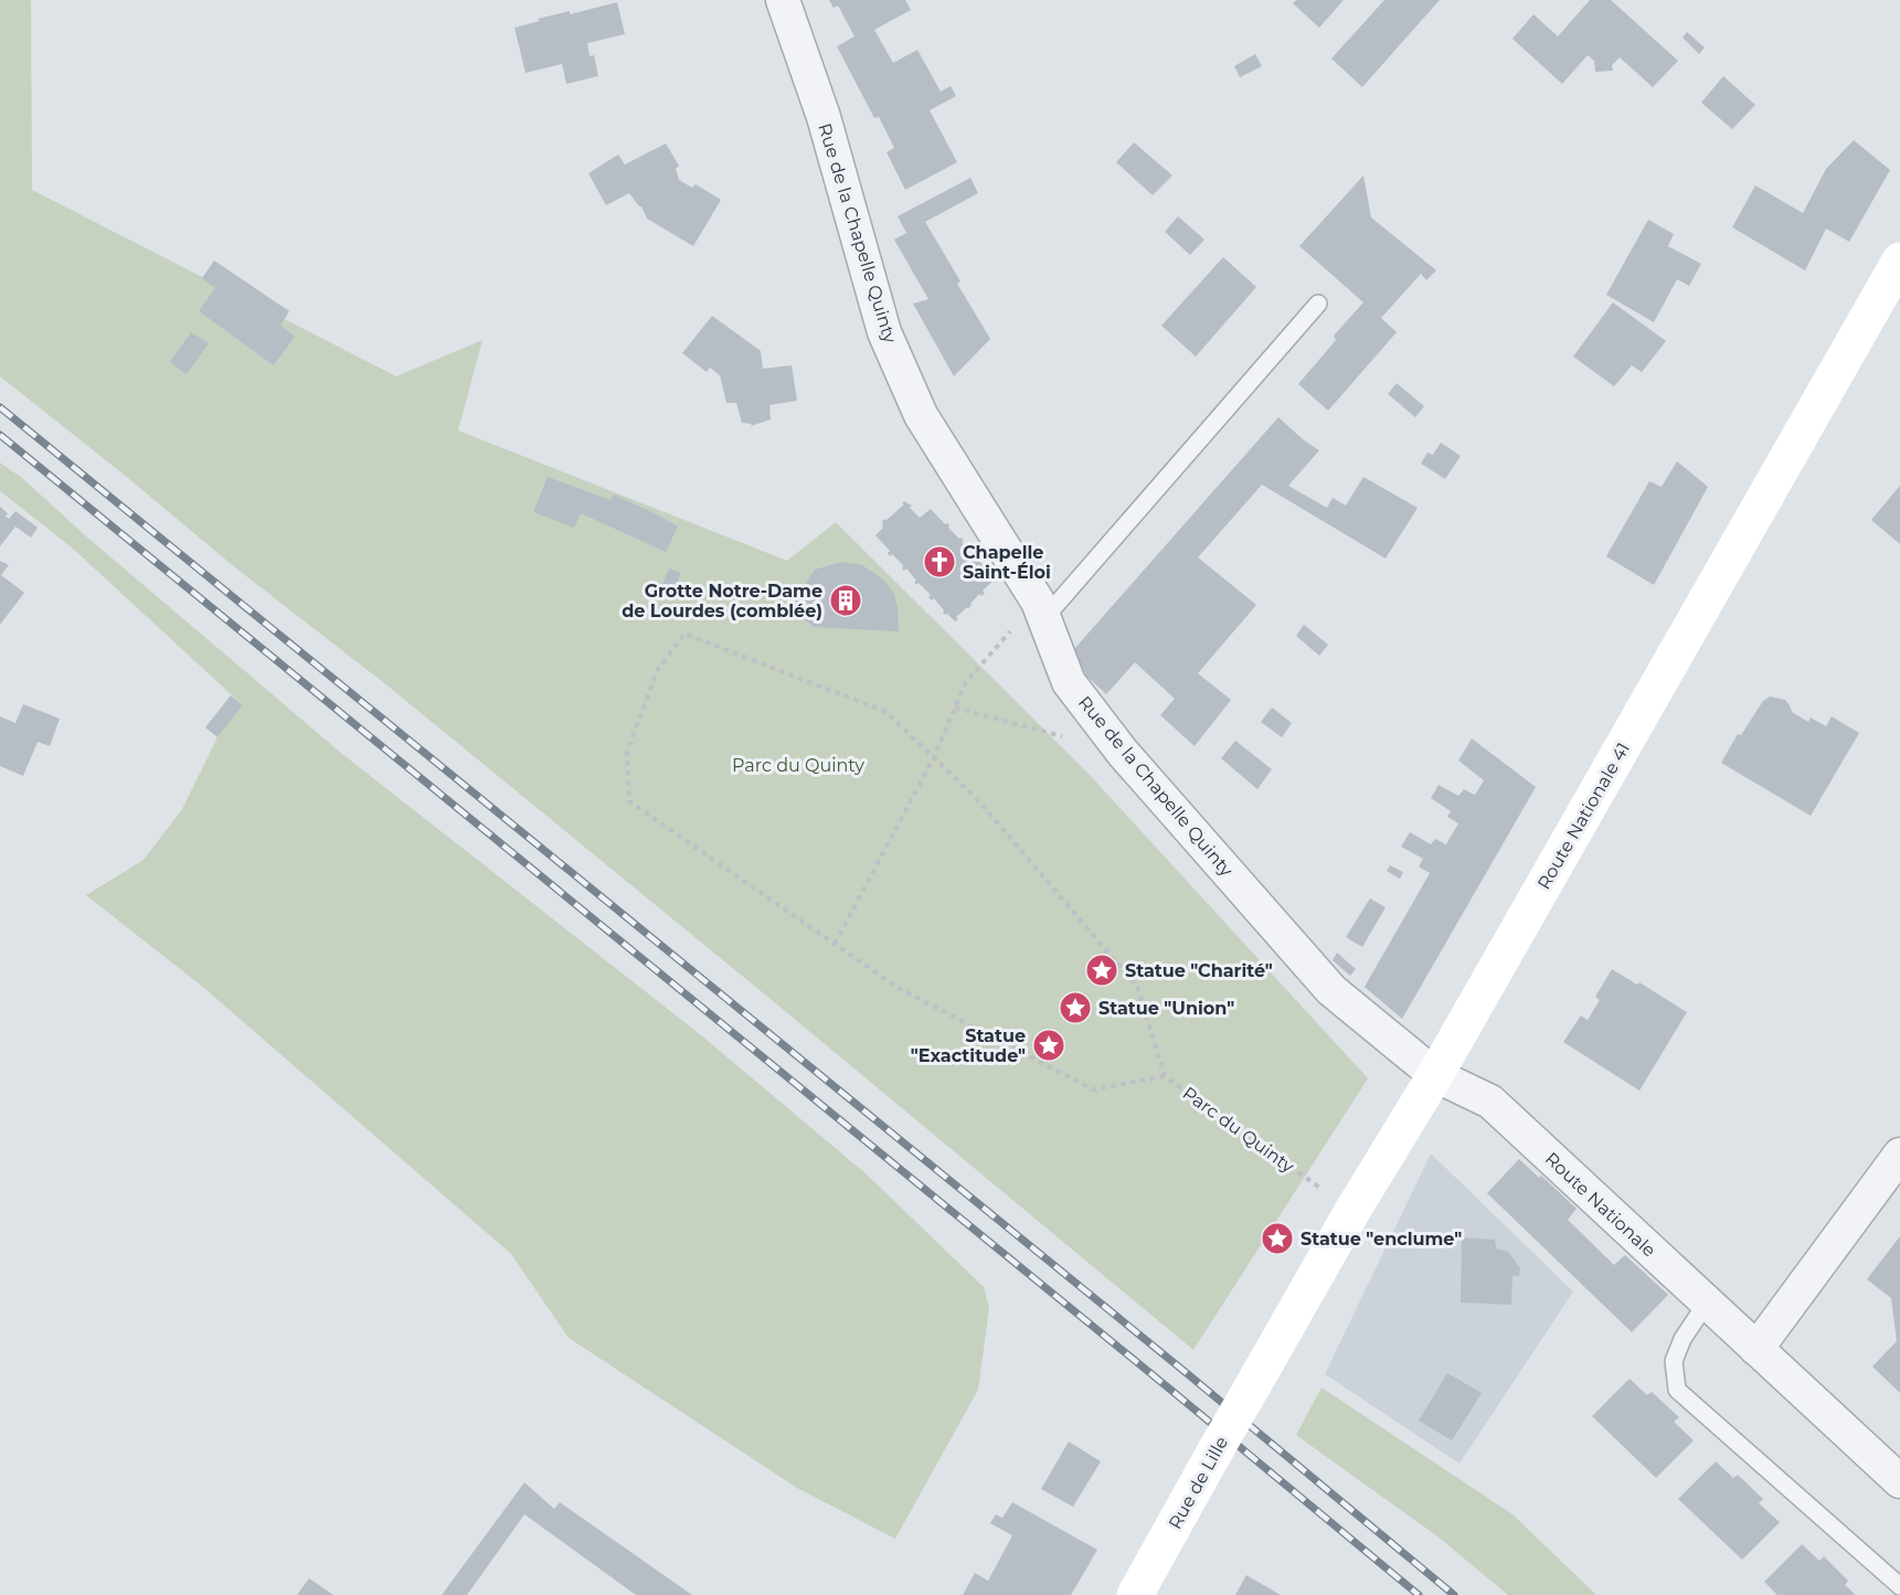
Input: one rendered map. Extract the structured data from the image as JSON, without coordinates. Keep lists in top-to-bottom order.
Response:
{
  "streets": {
    "main road": ["Route Nationale 41", "Rue de Lille"],
    "street": ["Rue de la Chapelle Quinty", "Route Nationale"],
    "path": ["Parc du Quinty"]
  },
  "crossings": [
    ["Rue de la Chapelle Quinty", "Route Nationale 41"],
    ["Rue de la Chapelle Quinty", "Route Nationale"],
    ["Route Nationale 41", "Route Nationale"],
    ["Route Nationale 41", "Rue de Lille"]
  ],
  "parks": ["Parc du Quinty"],
  "places": {
    "church": ["Chapelle Saint-Éloi"],
    "building": ["Grotte Notre-Dame de Lourdes (comblée)"],
    "place": [
      "Statue \"Charité\"",
      "Statue \"Union\"",
      "Statue \"Exactitude\"",
      "Statue \"enclume\""
    ]
  }
}
